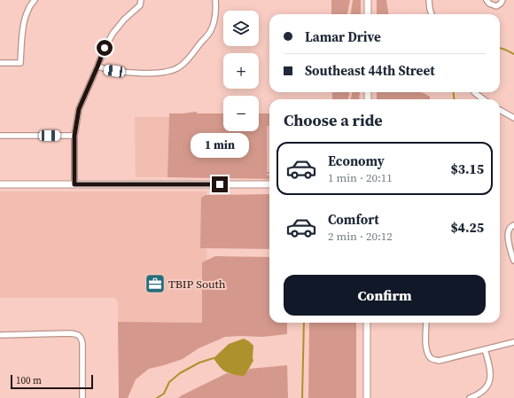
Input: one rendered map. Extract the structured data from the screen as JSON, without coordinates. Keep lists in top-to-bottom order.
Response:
{
  "places": {
    "office": ["TBIP South"]
  },
  "scale_bar": "100 m",
  "page": {
    "map_buttons": ["+", "−"],
    "banner": ["Lamar Drive", "Southeast 44th Street"],
    "heading": "Choose a ride",
    "bubble": "1 min",
    "list": [
      {
        "name": "Economy",
        "note": "1 min · 20:11",
        "value": "$3.15"
      },
      {
        "name": "Comfort",
        "note": "2 min · 20:12",
        "value": "$4.25"
      }
    ],
    "buttons": "Confirm",
    "scale": "100 m"
  }
}
